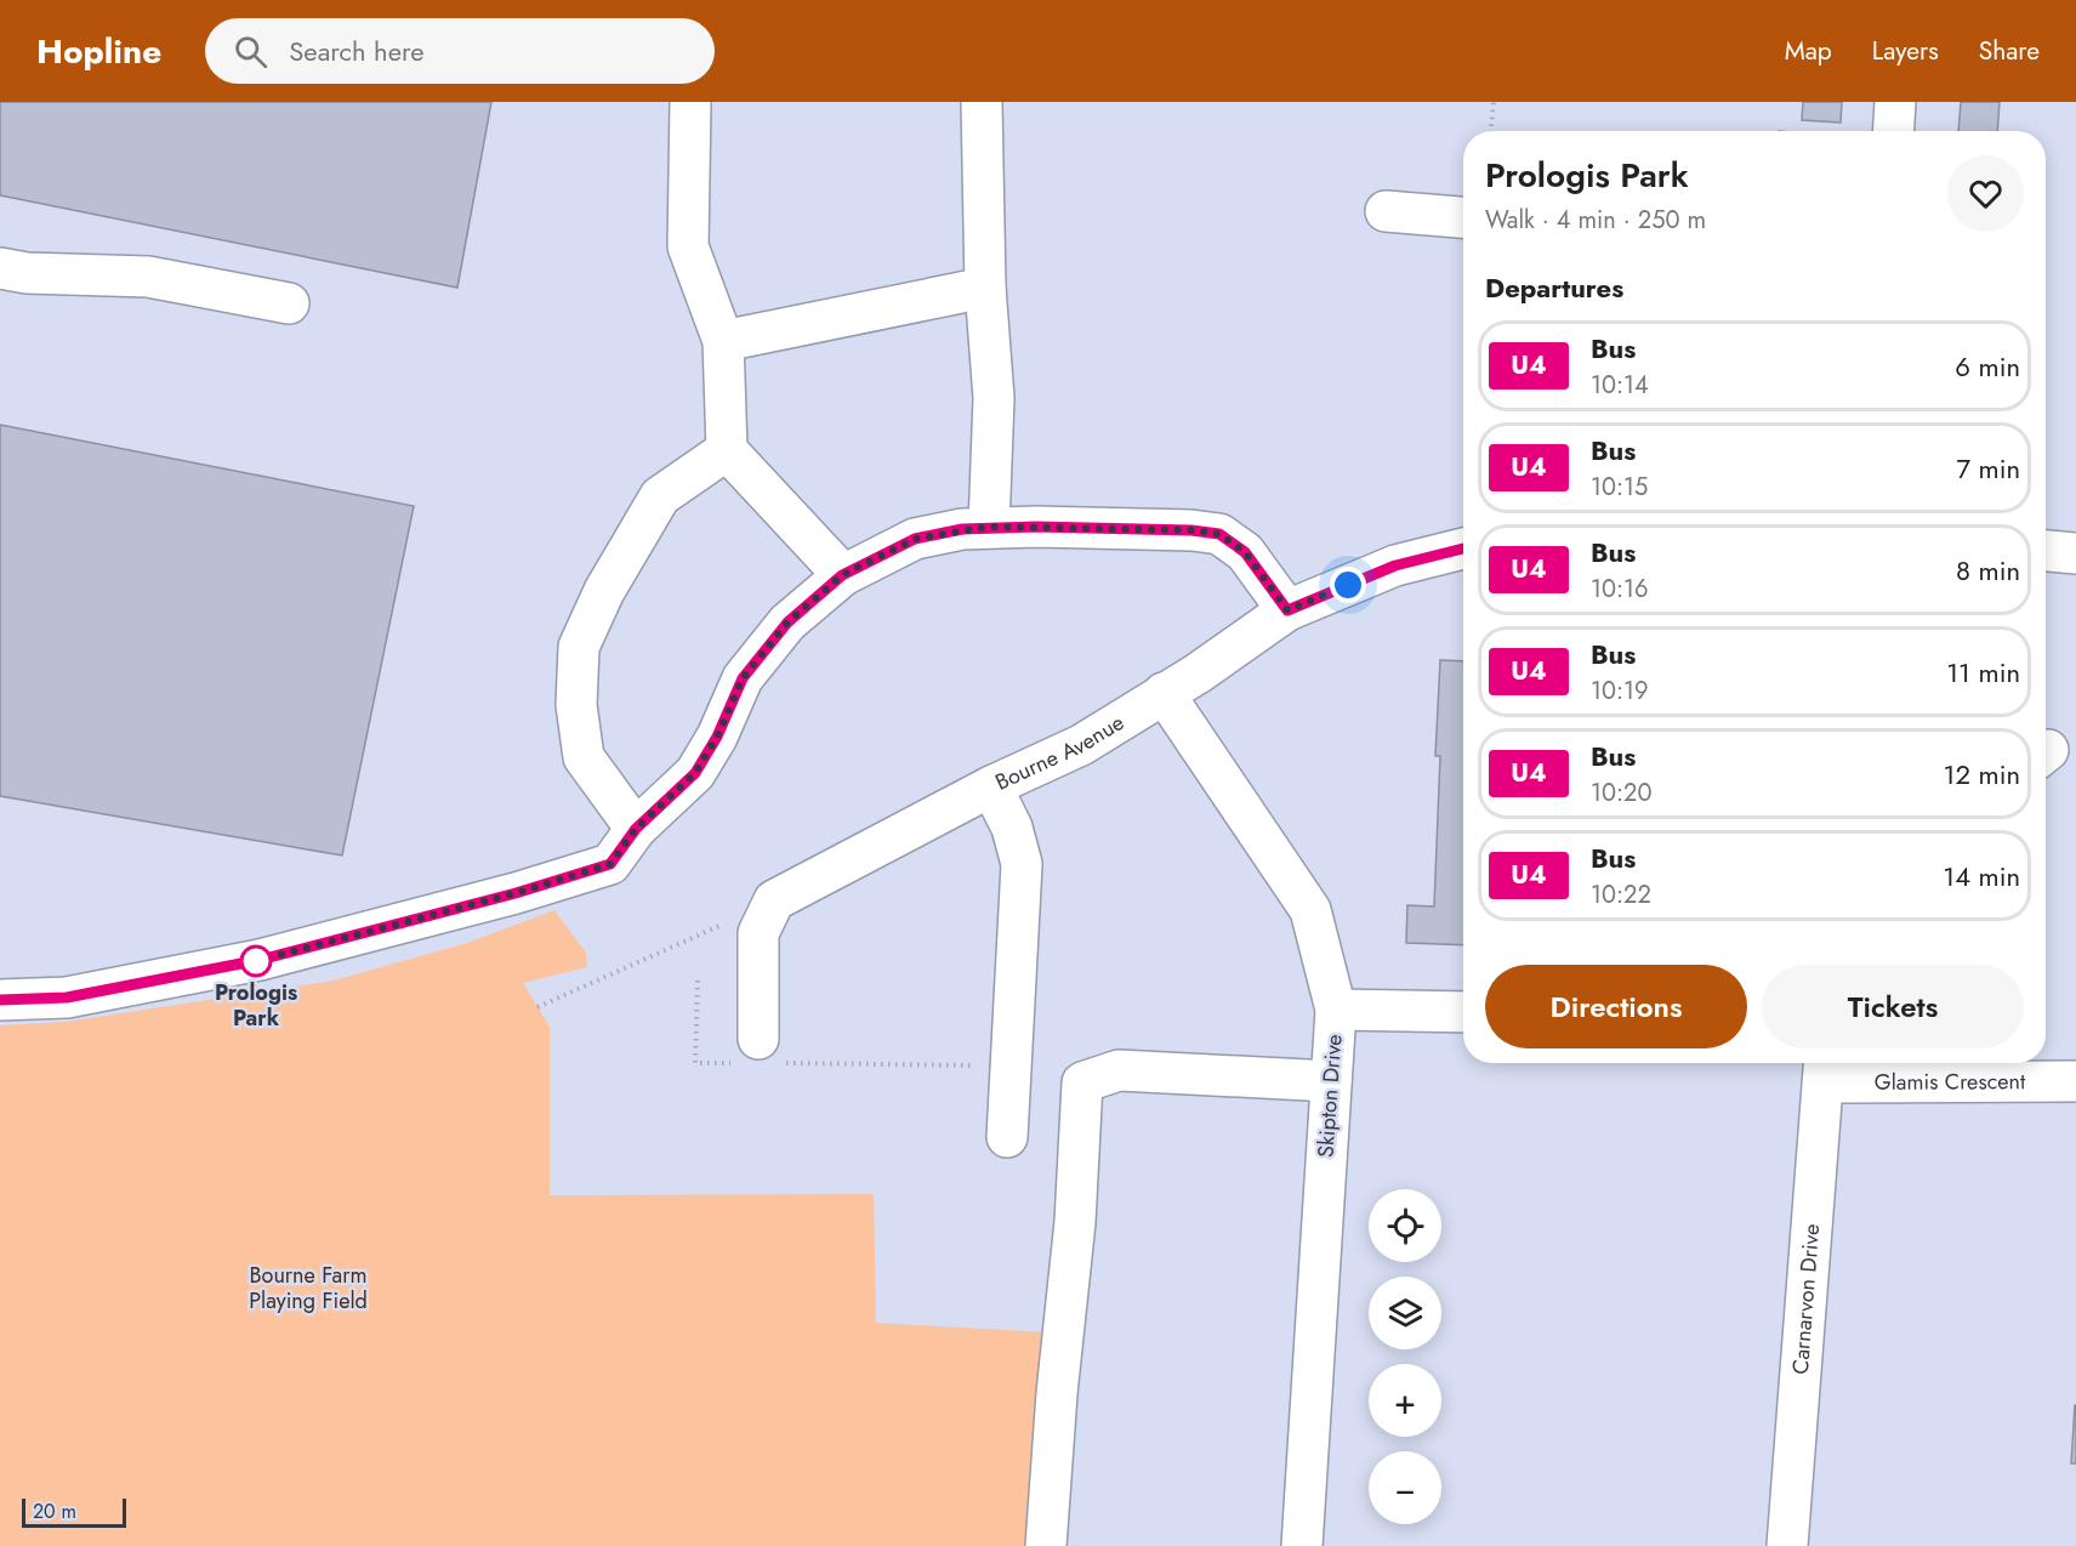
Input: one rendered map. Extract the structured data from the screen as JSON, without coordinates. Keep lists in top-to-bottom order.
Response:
{
  "streets": {
    "street": [
      "Bourne Avenue",
      "Glamis Crescent",
      "Skipton Drive",
      "Carnarvon Drive"
    ]
  },
  "crossings": [
    ["Bourne Avenue", "Skipton Drive"],
    ["Glamis Crescent", "Carnarvon Drive"]
  ],
  "parks": ["Bourne Farm Playing Field"],
  "places": ["Prologis Park"],
  "lines": ["bus line U4"],
  "scale_bar": "20 m",
  "page": {
    "header": "Hopline",
    "search": "Search here",
    "nav": ["Map", "Layers", "Share"],
    "heading": [
      ["Prologis Park", "Walk · 4 min · 250 m"],
      "Departures"
    ],
    "list": [
      {
        "mark": "U4",
        "name": "Bus",
        "note": "10:14",
        "value": "6 min"
      },
      {
        "mark": "U4",
        "name": "Bus",
        "note": "10:15",
        "value": "7 min"
      },
      {
        "mark": "U4",
        "name": "Bus",
        "note": "10:16",
        "value": "8 min"
      },
      {
        "mark": "U4",
        "name": "Bus",
        "note": "10:19",
        "value": "11 min"
      },
      {
        "mark": "U4",
        "name": "Bus",
        "note": "10:20",
        "value": "12 min"
      },
      {
        "mark": "U4",
        "name": "Bus",
        "note": "10:22",
        "value": "14 min"
      }
    ],
    "buttons": ["Directions", "Tickets"],
    "map_buttons": ["+", "−"],
    "scale": "20 m"
  }
}
